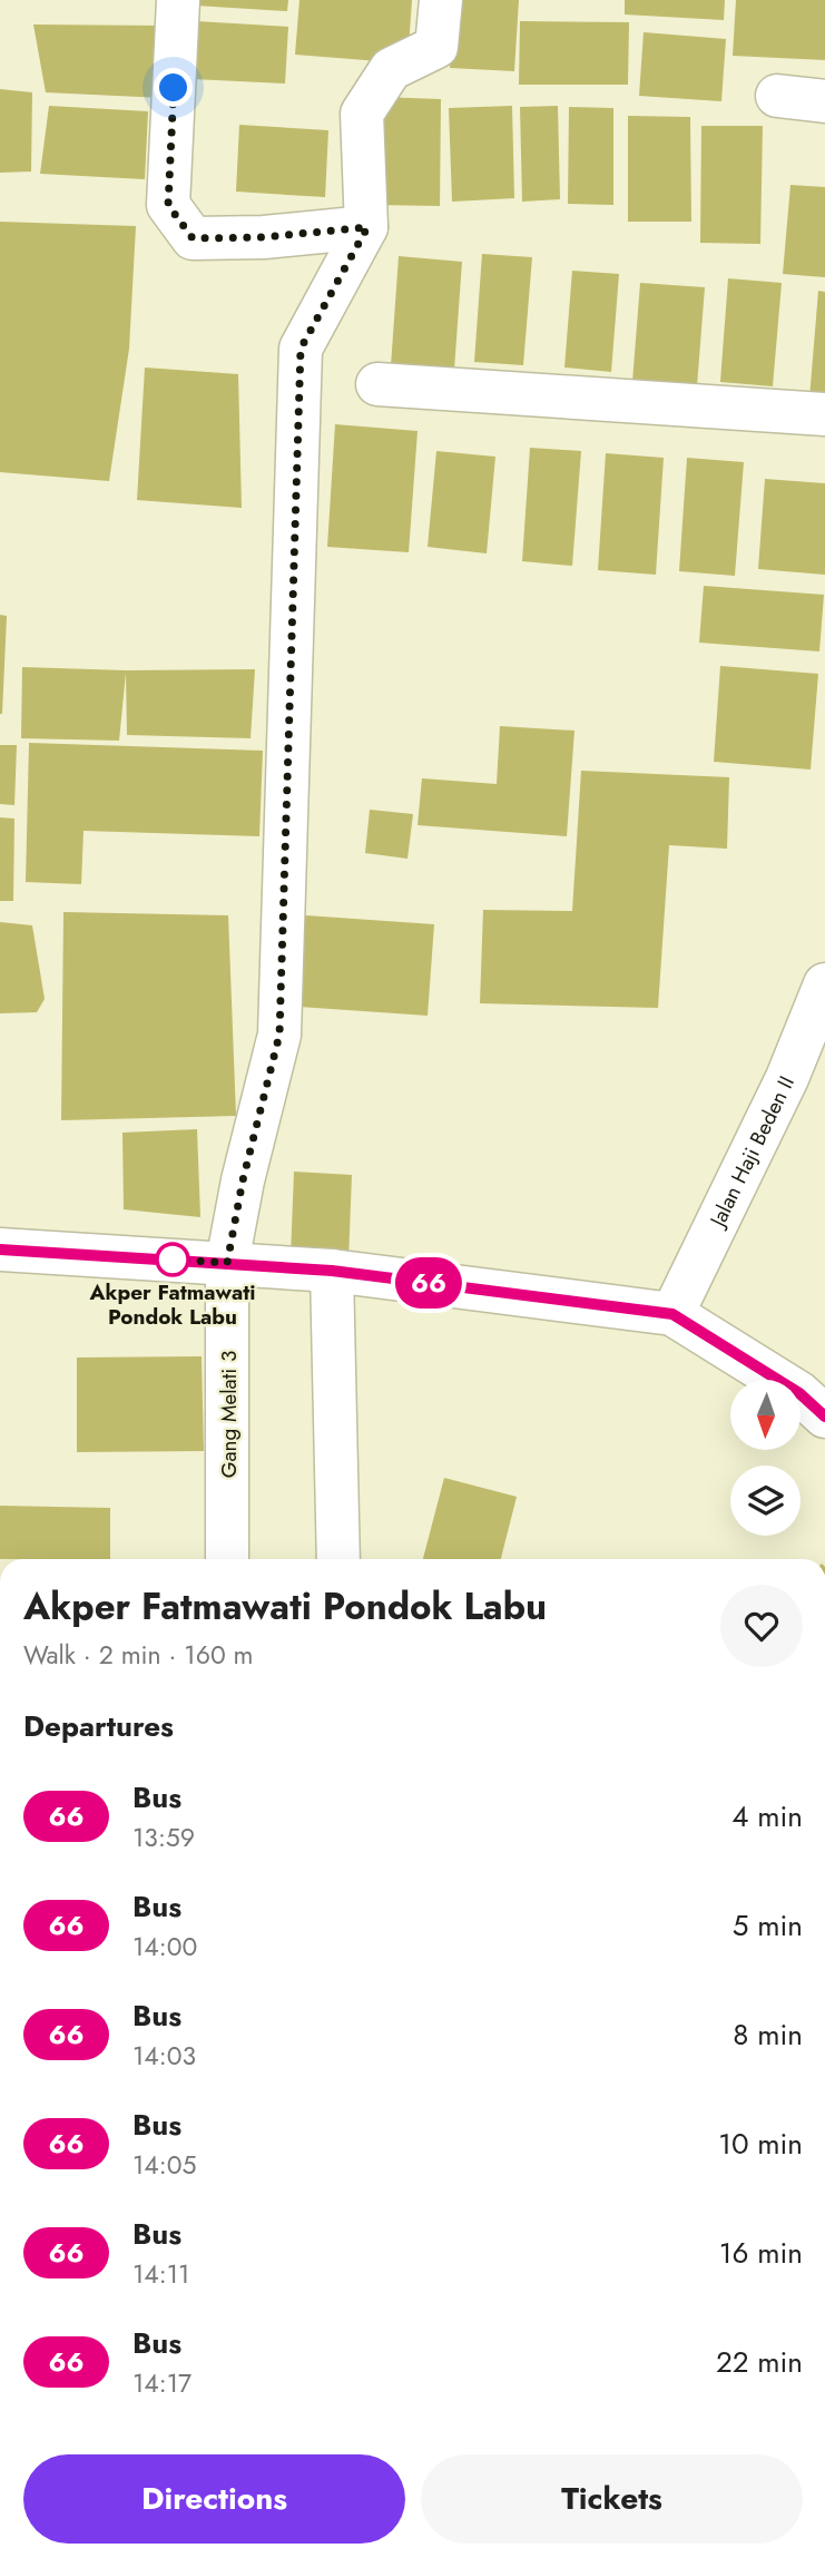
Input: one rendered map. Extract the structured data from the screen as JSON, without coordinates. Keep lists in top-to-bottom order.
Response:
{
  "streets": {
    "street": ["Jalan Haji Beden II", "Gang Melati 3"]
  },
  "places": ["Akper Fatmawati Pondok Labu"],
  "lines": ["bus line 66"],
  "north": "bottom",
  "page": {
    "on_map": "66",
    "heading": [
      ["Akper Fatmawati Pondok Labu", "Walk · 2 min · 160 m"],
      "Departures"
    ],
    "list": [
      {
        "mark": "66",
        "name": "Bus",
        "note": "13:59",
        "value": "4 min"
      },
      {
        "mark": "66",
        "name": "Bus",
        "note": "14:00",
        "value": "5 min"
      },
      {
        "mark": "66",
        "name": "Bus",
        "note": "14:03",
        "value": "8 min"
      },
      {
        "mark": "66",
        "name": "Bus",
        "note": "14:05",
        "value": "10 min"
      },
      {
        "mark": "66",
        "name": "Bus",
        "note": "14:11",
        "value": "16 min"
      },
      {
        "mark": "66",
        "name": "Bus",
        "note": "14:17",
        "value": "22 min"
      }
    ],
    "buttons": ["Directions", "Tickets"]
  }
}
